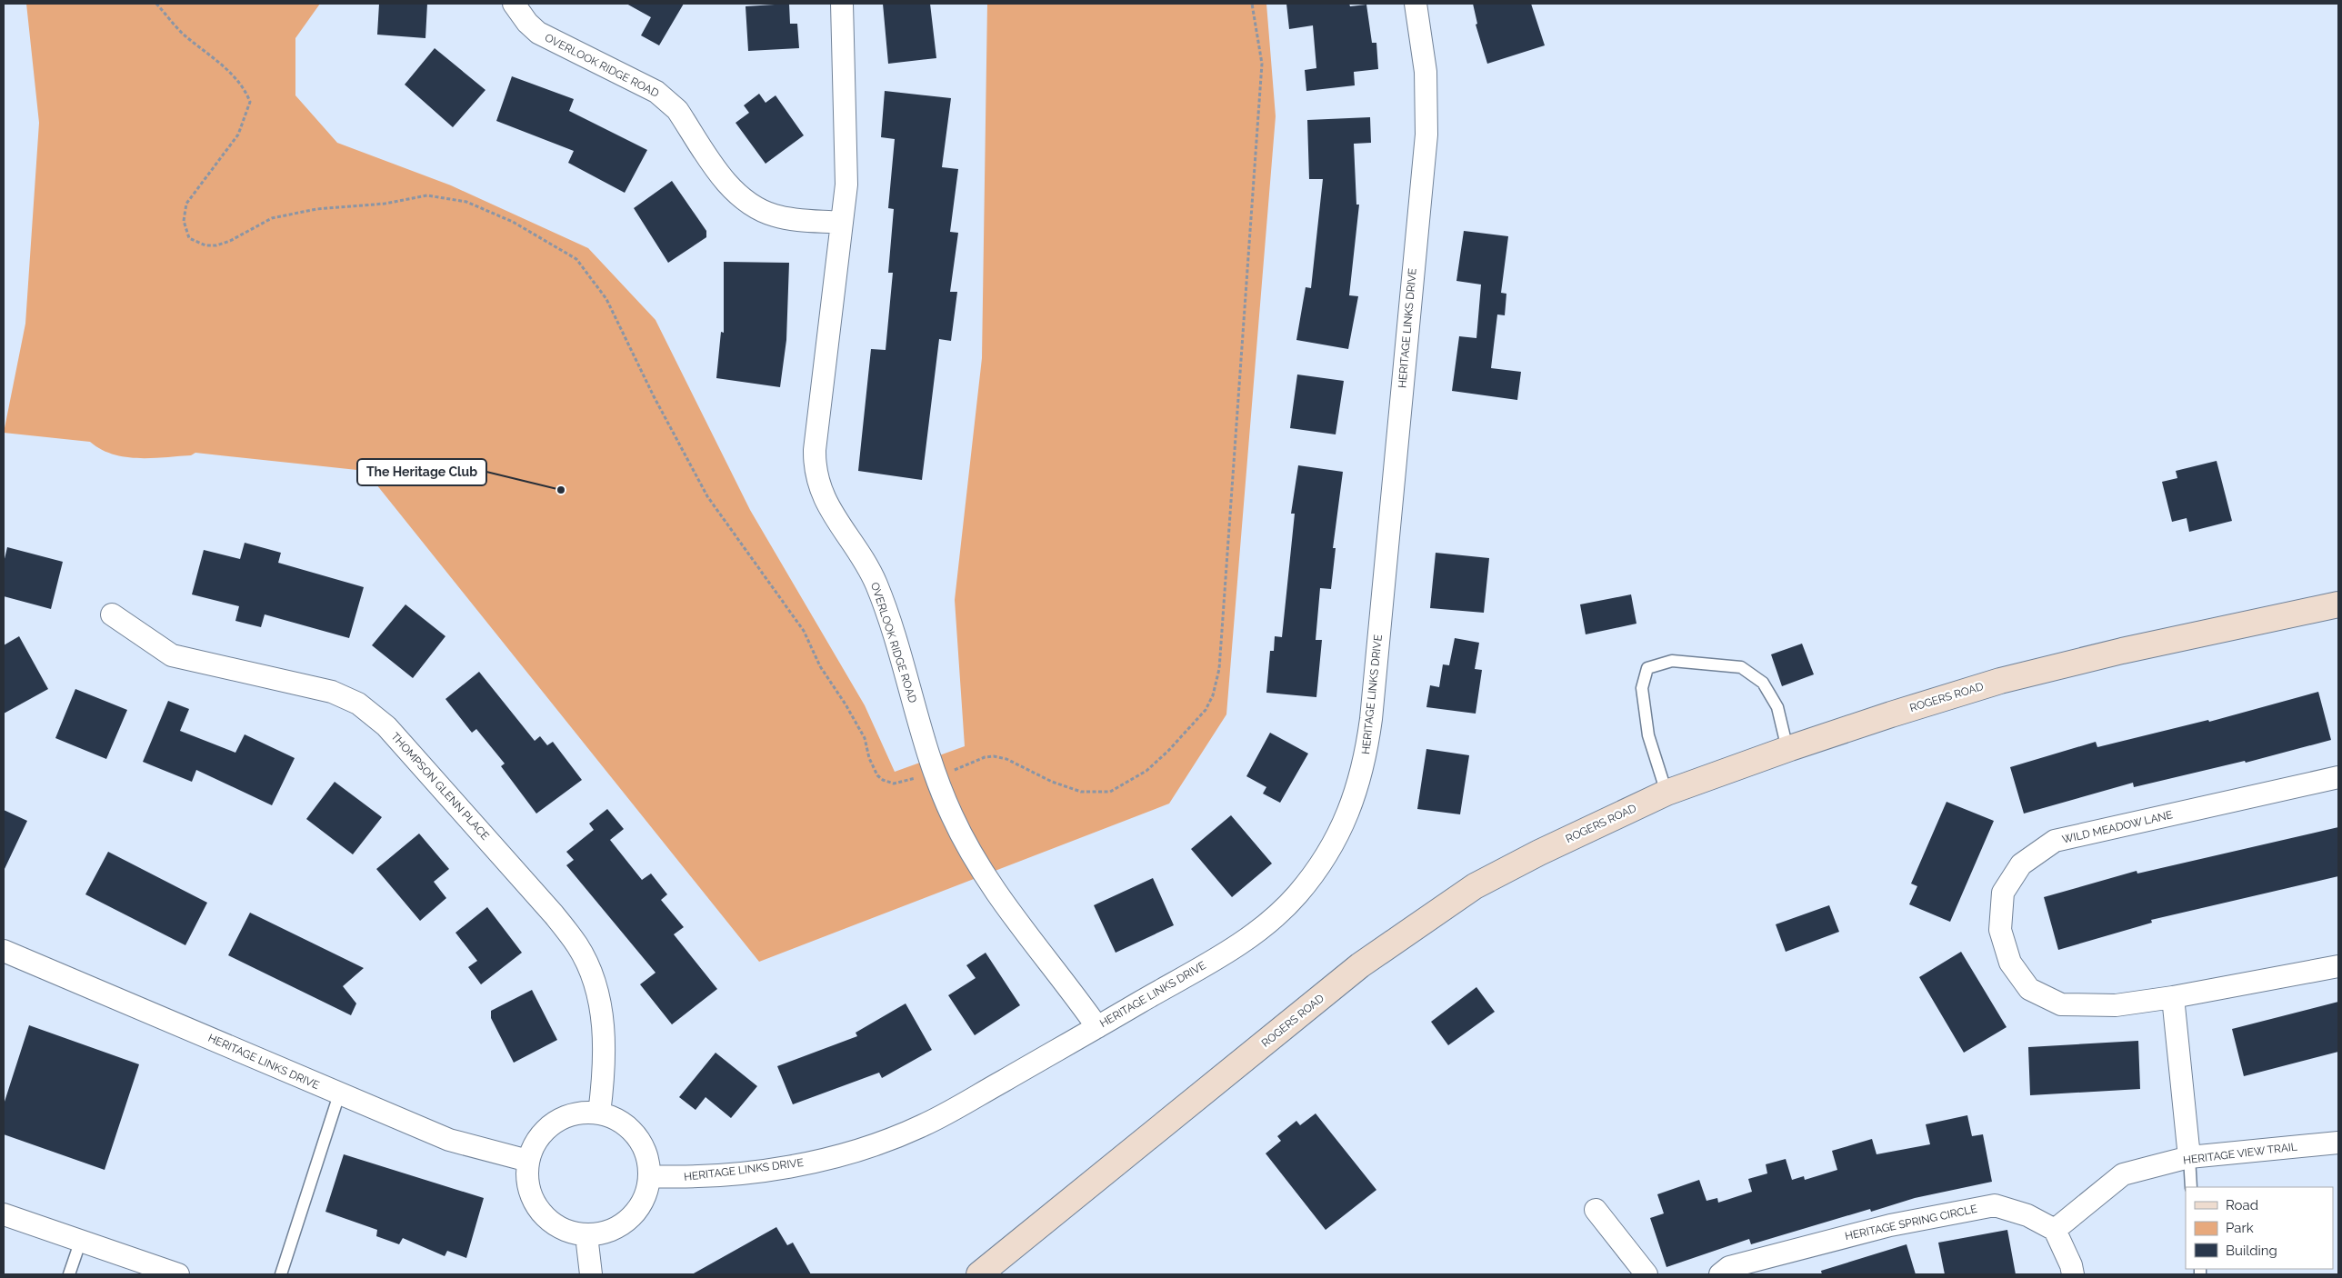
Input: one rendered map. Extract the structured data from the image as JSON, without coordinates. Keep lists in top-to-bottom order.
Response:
{
  "streets": {
    "main road": ["ROGERS ROAD"],
    "street": [
      "OVERLOOK RIDGE ROAD",
      "HERITAGE LINKS DRIVE",
      "THOMPSON GLENN PLACE",
      "WILD MEADOW LANE",
      "HERITAGE VIEW TRAIL",
      "HERITAGE SPRING CIRCLE"
    ]
  },
  "crossings": [
    ["OVERLOOK RIDGE ROAD", "HERITAGE LINKS DRIVE"],
    ["HERITAGE LINKS DRIVE", "THOMPSON GLENN PLACE"],
    ["HERITAGE VIEW TRAIL", "HERITAGE SPRING CIRCLE"]
  ],
  "places": ["The Heritage Club"],
  "legend": ["Road", "Park", "Building"]
}
